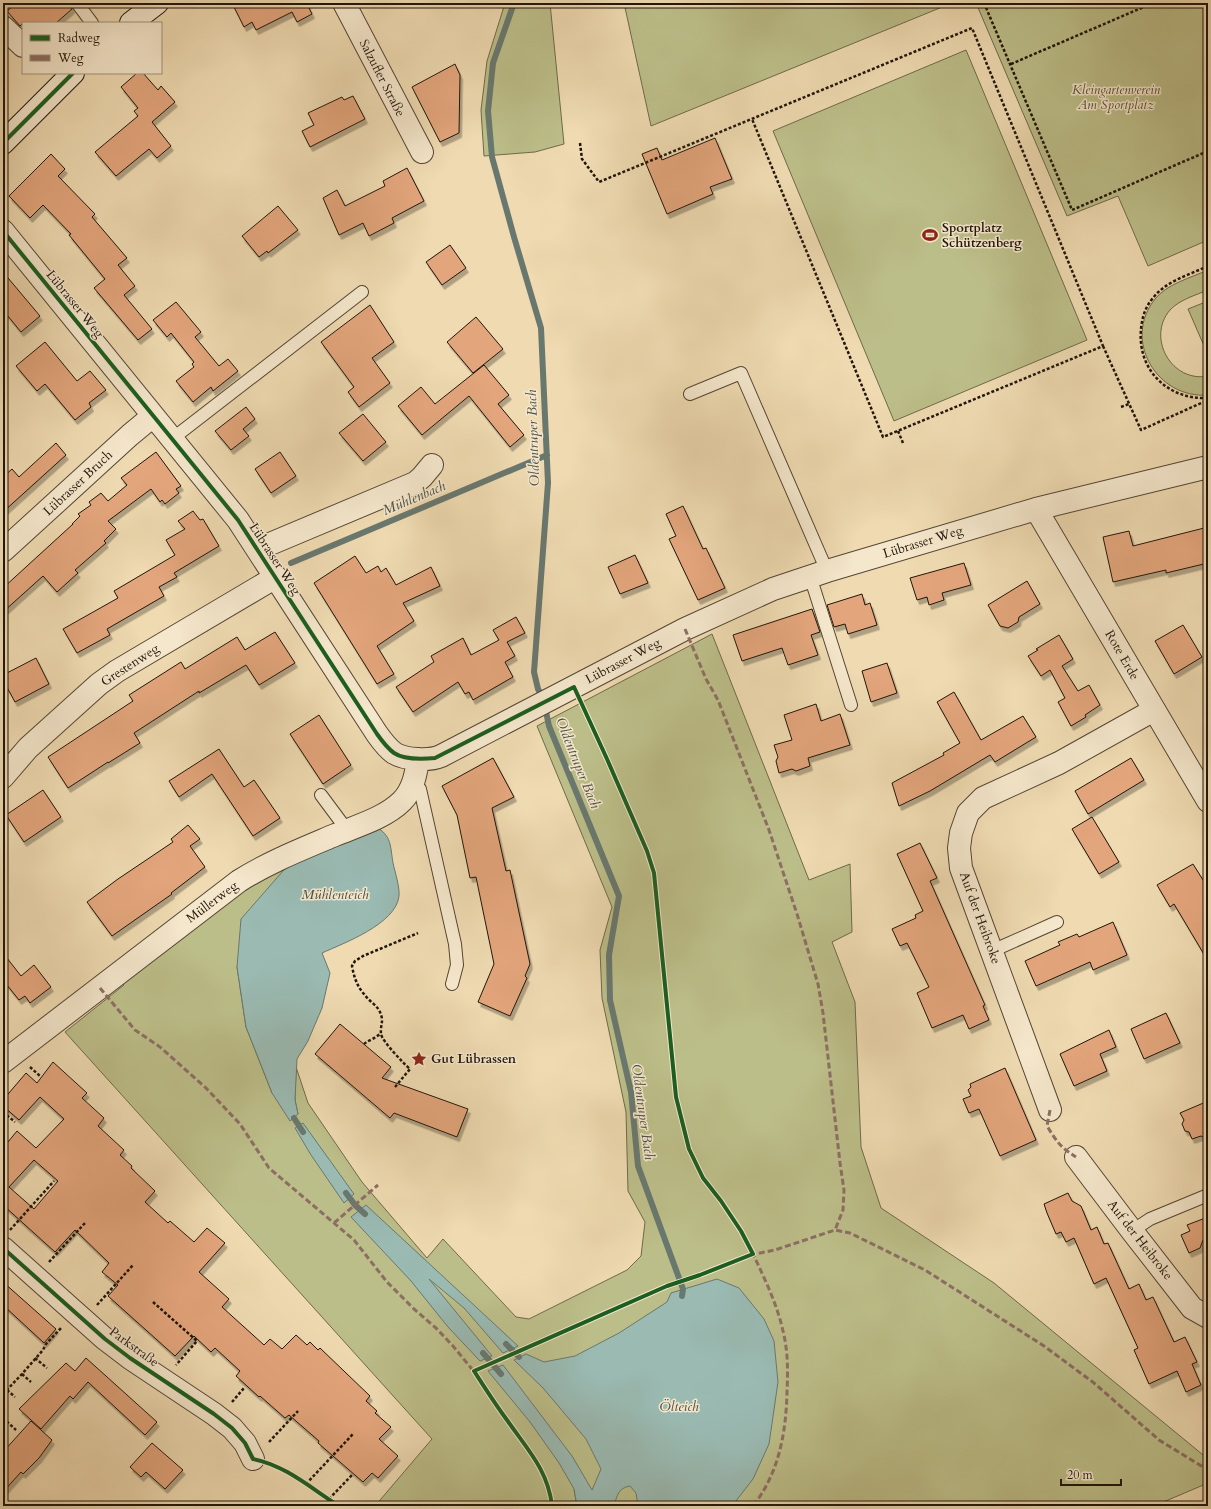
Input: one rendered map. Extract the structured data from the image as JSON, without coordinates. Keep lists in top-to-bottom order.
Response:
{
  "streets": {
    "street": [
      "Salzufler Straße",
      "Lübrasser Weg",
      "Lübrasser Bruch",
      "Rote Erde",
      "Grestenweg",
      "Müllerweg",
      "Auf der Heibroke",
      "Parkstraße"
    ]
  },
  "crossings": [
    ["Lübrasser Weg", "Lübrasser Bruch"],
    ["Lübrasser Weg", "Rote Erde"],
    ["Lübrasser Weg", "Grestenweg"],
    ["Lübrasser Weg", "Müllerweg"],
    ["Rote Erde", "Auf der Heibroke"]
  ],
  "water": [
    "Oldentruper Bach",
    "Mühlenbach",
    "Mühlenteich",
    "Ölteich"
  ],
  "parks": ["Kleingartenverein Am Sportplatz"],
  "places": {
    "sports": ["Sportplatz Schützenberg"],
    "place": ["Gut Lübrassen"]
  },
  "legend": ["Radweg", "Weg"],
  "scale_bar": "20 m"
}
